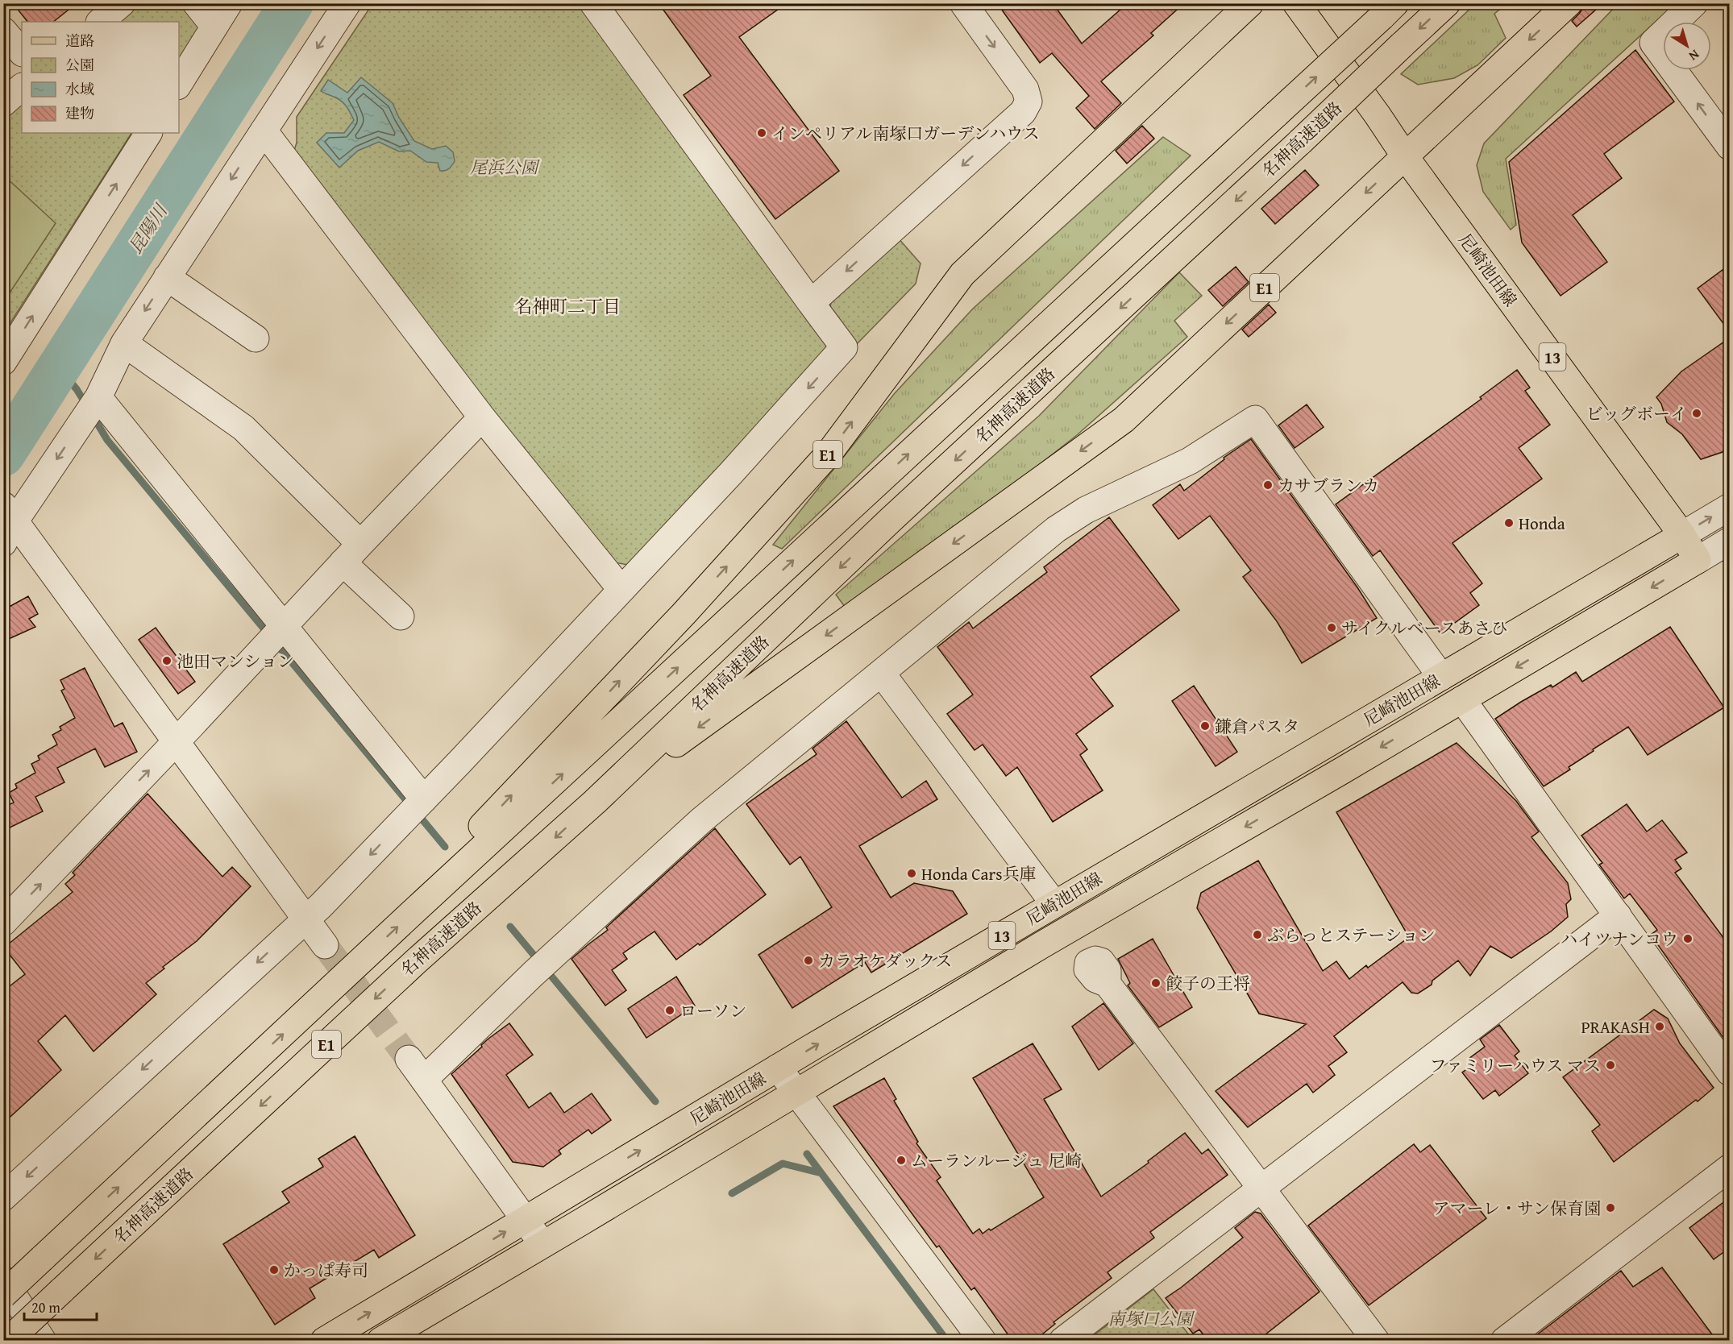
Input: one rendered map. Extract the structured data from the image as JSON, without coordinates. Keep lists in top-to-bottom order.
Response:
{
  "streets": {
    "main road": [
      "名神高速道路",
      "尼崎池田線",
      "E1",
      "13"
    ]
  },
  "crossings": [
    ["名神高速道路", "E1"],
    ["尼崎池田線", "E1"]
  ],
  "districts": ["名神町二丁目"],
  "water": ["昆陽川"],
  "parks": ["尾浜公園", "南塚口公園"],
  "places": [
    "インペリアル南塚口ガーデンハウス",
    "ビッグボーイ",
    "カサブランカ",
    "Honda",
    "サイクルベースあさひ",
    "池田マンション",
    "鎌倉パスタ",
    "Honda Cars兵庫",
    "ぶらっとステーション",
    "ハイツナンコウ",
    "カラオケダックス",
    "餃子の王将",
    "ローソン",
    "PRAKASH",
    "ファミリーハウス マス",
    "ムーランルージュ 尼崎",
    "アマーレ・サン保育園",
    "かっぱ寿司"
  ],
  "legend": [
    "道路",
    "公園",
    "水域",
    "建物"
  ],
  "scale_bar": "20 m",
  "north": "bottom right"
}
